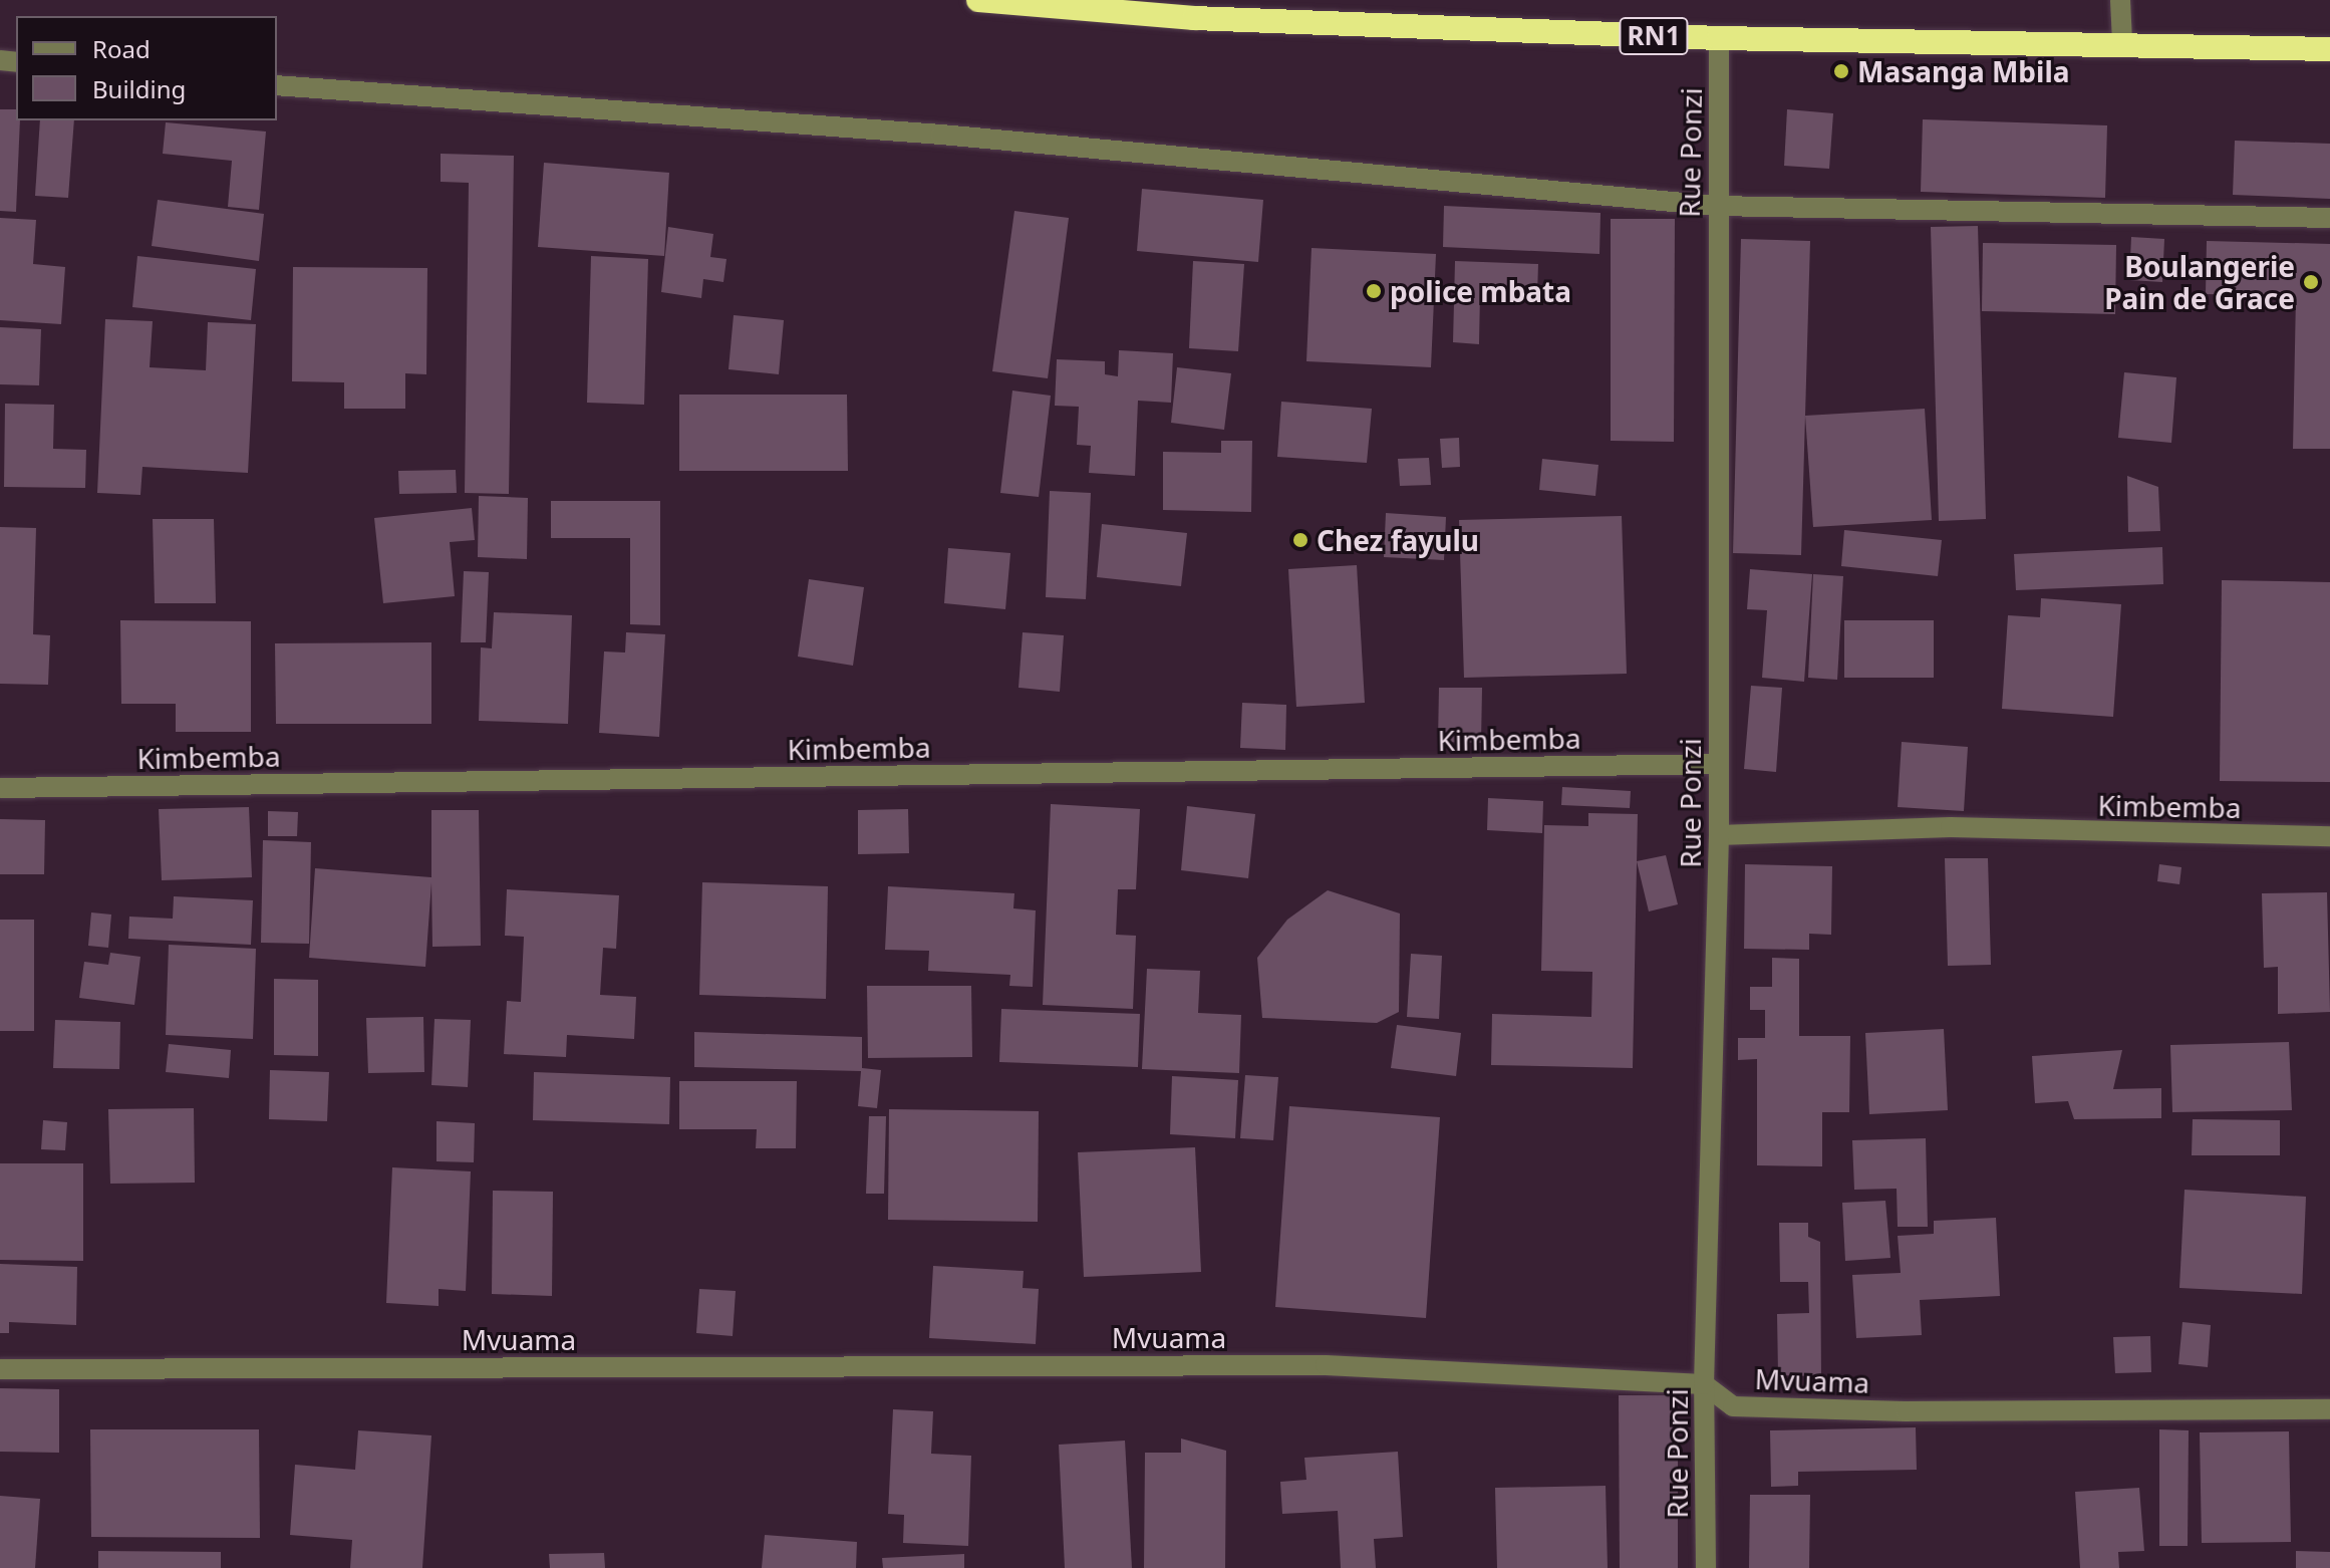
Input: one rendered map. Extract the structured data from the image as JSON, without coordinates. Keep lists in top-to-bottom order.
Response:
{
  "streets": {
    "highway": ["RN1"],
    "street": ["Rue Ponzi", "Kimbemba", "Mvuama"]
  },
  "crossings": [
    ["RN1", "Rue Ponzi"],
    ["Rue Ponzi", "Kimbemba"],
    ["Rue Ponzi", "Mvuama"]
  ],
  "places": [
    "Masanga Mbila",
    "Boulangerie Pain de Grace",
    "police mbata",
    "Chez fayulu"
  ],
  "legend": ["Road", "Building"]
}
